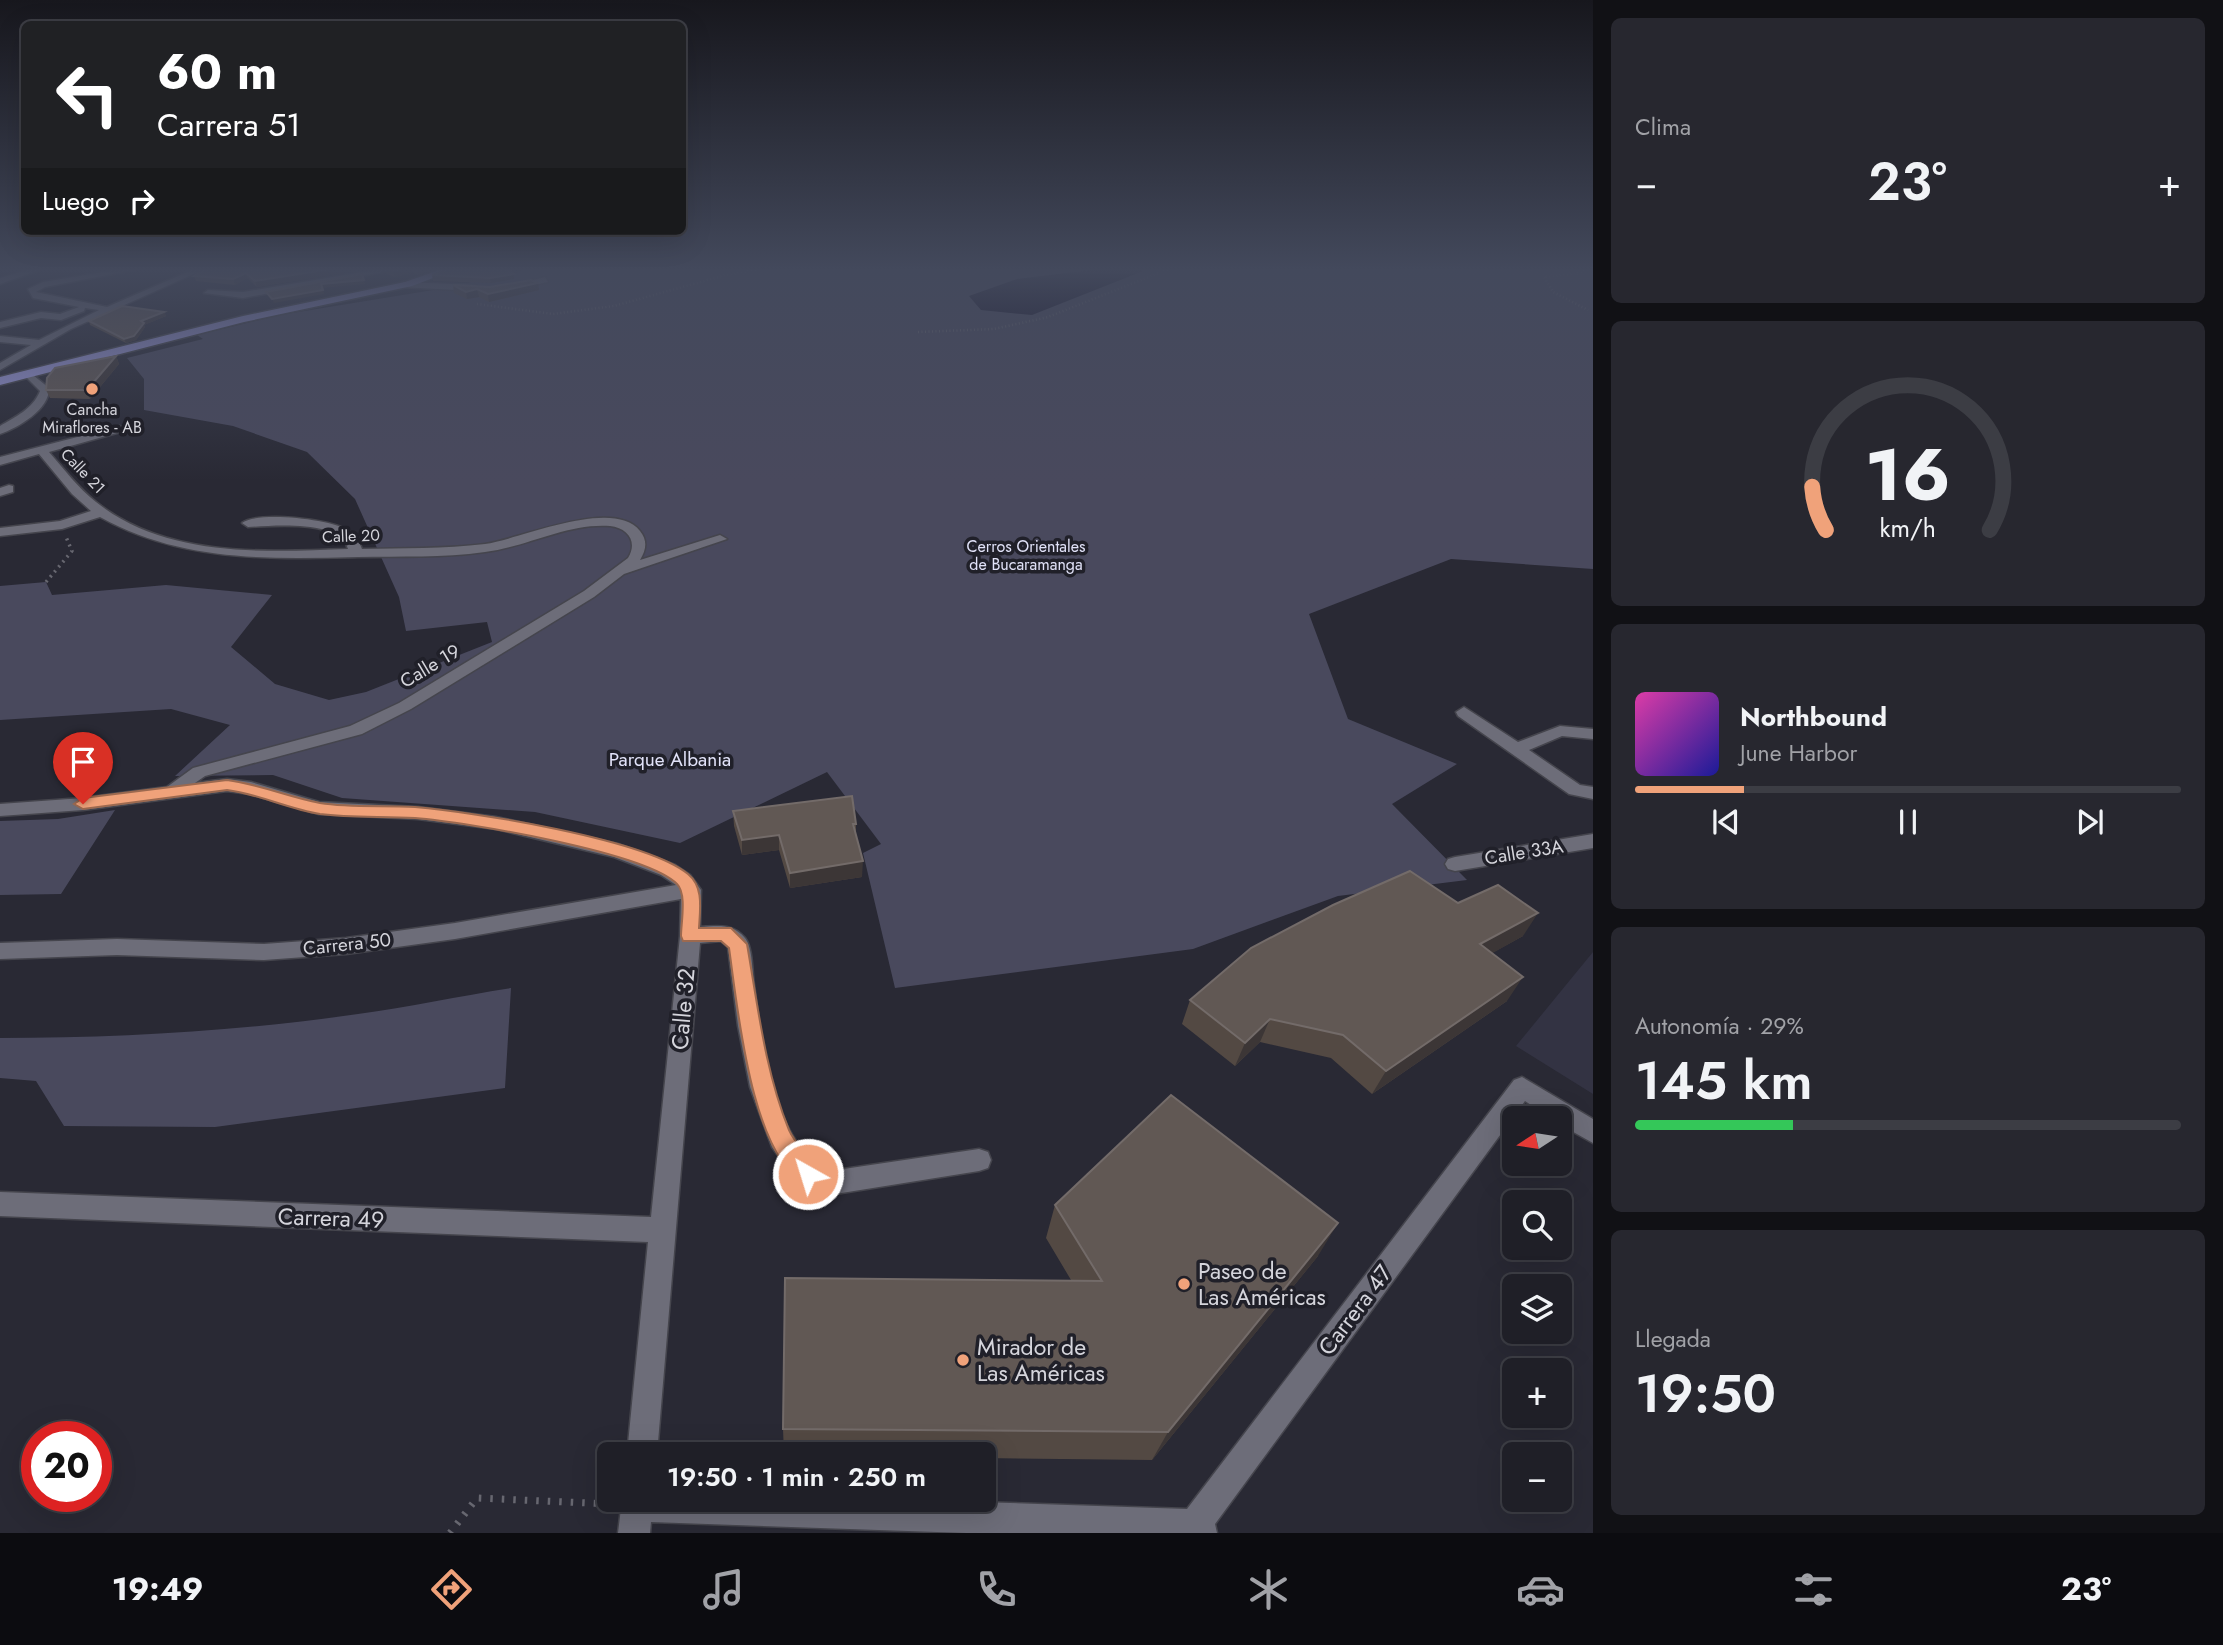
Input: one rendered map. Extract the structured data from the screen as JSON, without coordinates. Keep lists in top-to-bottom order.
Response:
{
  "streets": {
    "street": [
      "Calle 21",
      "Calle 20",
      "Calle 19",
      "Calle 33A",
      "Carrera 50",
      "Calle 32",
      "Carrera 49",
      "Carrera 47"
    ]
  },
  "crossings": [
    ["Calle 21", "Calle 20"],
    ["Calle 20", "Calle 19"],
    ["Carrera 50", "Calle 32"],
    ["Calle 32", "Carrera 49"]
  ],
  "parks": ["Cerros Orientales de Bucaramanga", "Parque Albania"],
  "places": ["Cancha Miraflores - AB", "Paseo de Las Américas", "Mirador de Las Américas"],
  "north": "left",
  "page": {
    "tile": [
      "Clima",
      ["Autonomía · 29%", "145 km"],
      ["Llegada", "19:50"]
    ],
    "turn": ["60 m", "Carrera 51"],
    "heat": ["−", "23°", "+"],
    "then": "Luego",
    "song": ["Northbound", "June Harbor"],
    "map_buttons": ["+", "−"],
    "limit": "20",
    "trip": "19:50 · 1 min · 250 m",
    "tabs": ["19:49", "23°"],
    "gauge": ["16", "km/h"]
  }
}
